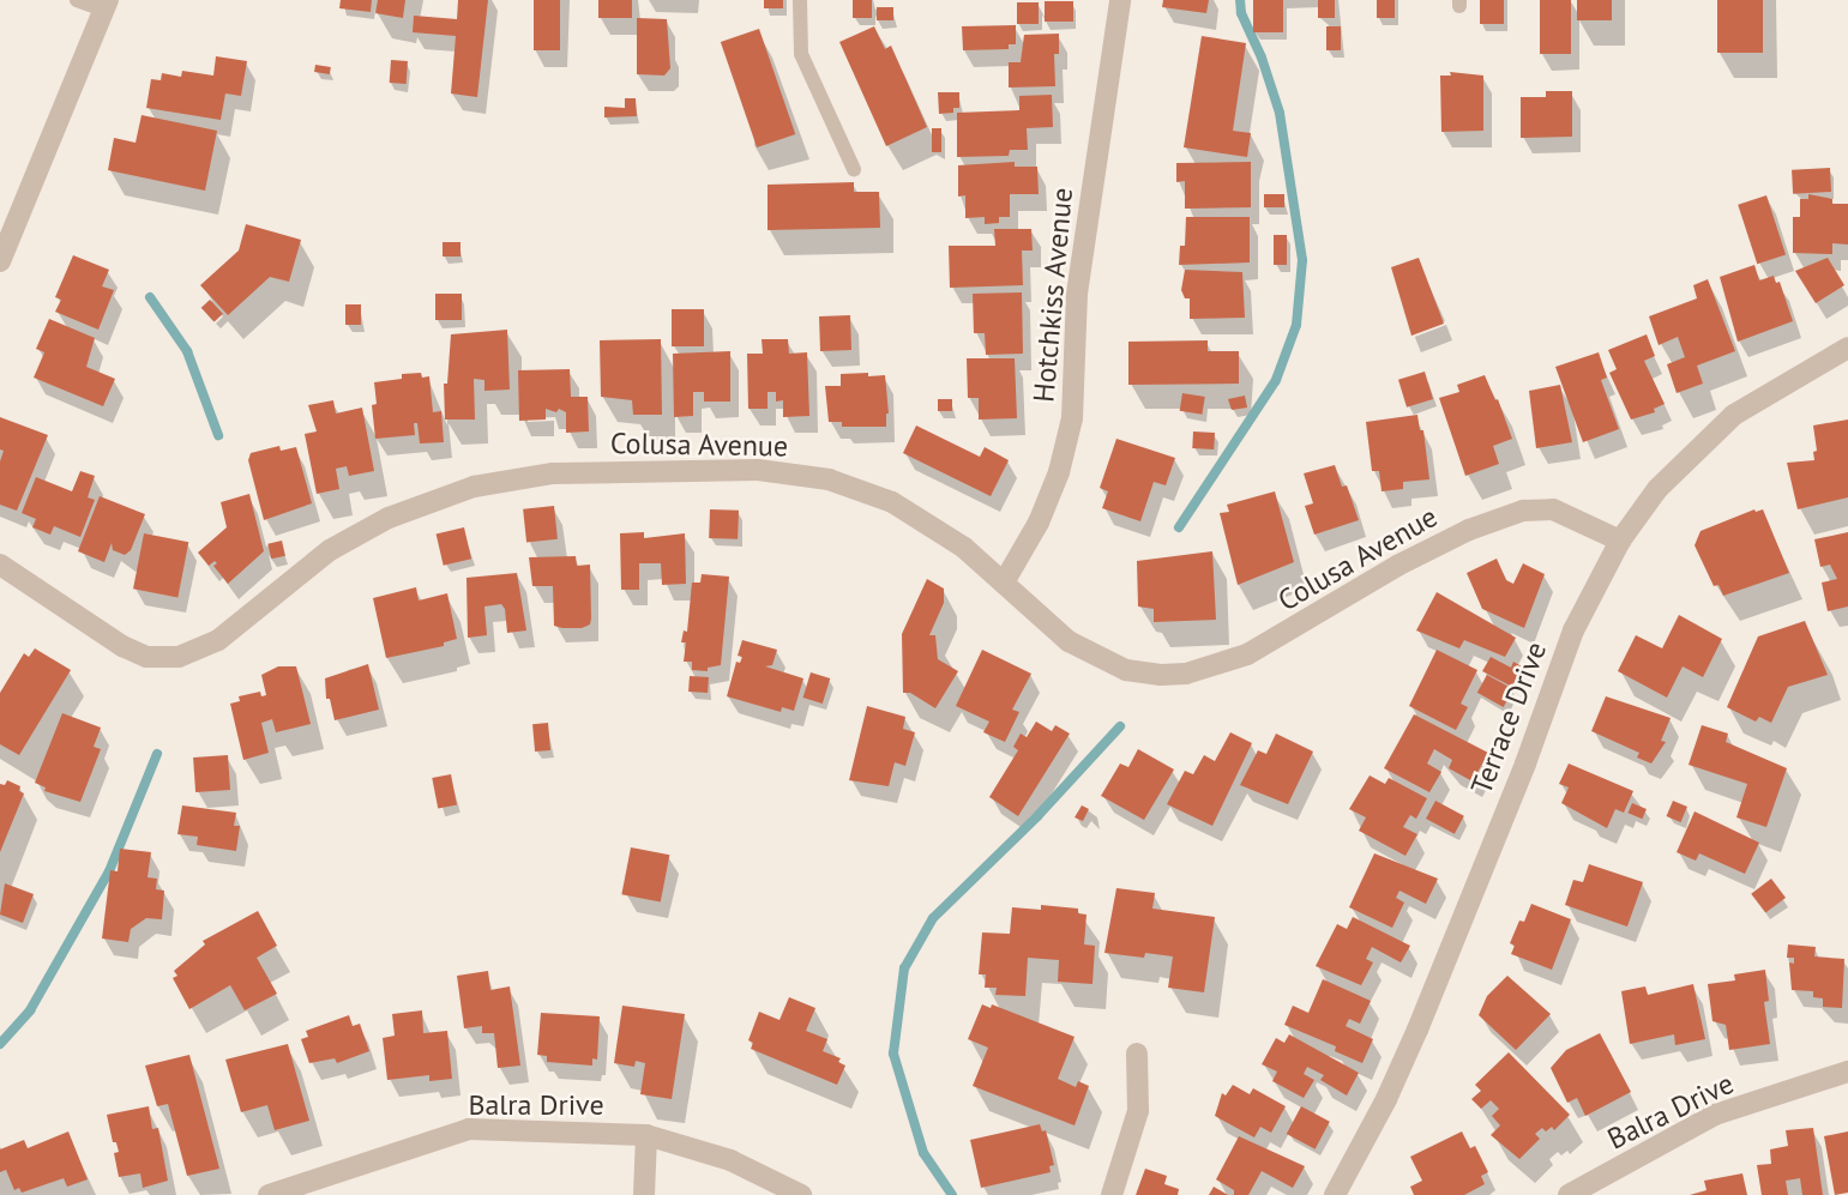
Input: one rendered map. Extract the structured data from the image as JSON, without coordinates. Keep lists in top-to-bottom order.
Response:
{
  "streets": {
    "street": [
      "Hotchkiss Avenue",
      "Colusa Avenue",
      "Terrace Drive",
      "Balra Drive"
    ]
  },
  "crossings": [
    ["Hotchkiss Avenue", "Colusa Avenue"],
    ["Colusa Avenue", "Terrace Drive"]
  ]
}
